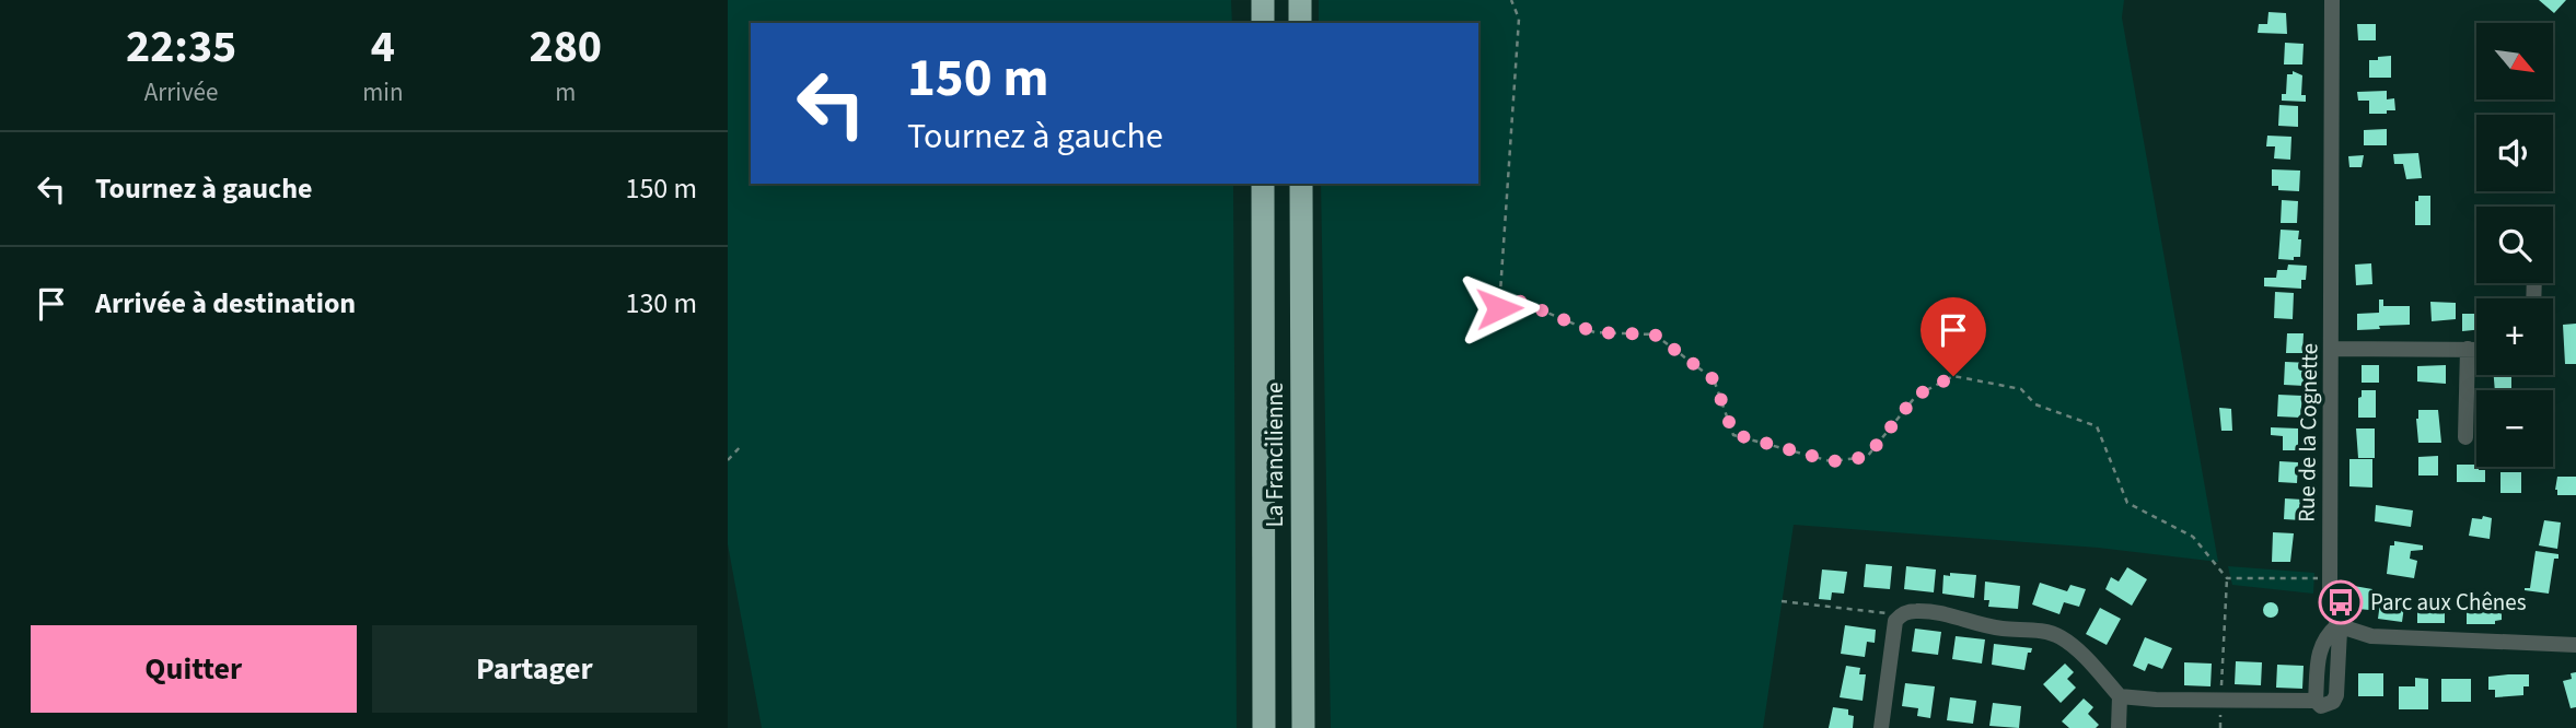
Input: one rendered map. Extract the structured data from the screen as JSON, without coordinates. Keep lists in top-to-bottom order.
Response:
{
  "streets": {
    "highway": ["La Francilienne"],
    "street": ["Rue de la Cognette"]
  },
  "places": {
    "bus stop": ["Parc aux Chênes"]
  },
  "north": "bottom right",
  "page": {
    "eta": [
      "22:35",
      "Arrivée",
      "4",
      "min",
      "280",
      "m"
    ],
    "map_buttons": ["+", "−"],
    "turn": ["150 m", "Tournez à gauche"],
    "list": [
      {
        "name": "Tournez à gauche",
        "value": "150 m"
      },
      {
        "name": "Arrivée à destination",
        "value": "130 m"
      }
    ],
    "buttons": ["Quitter", "Partager"]
  }
}
